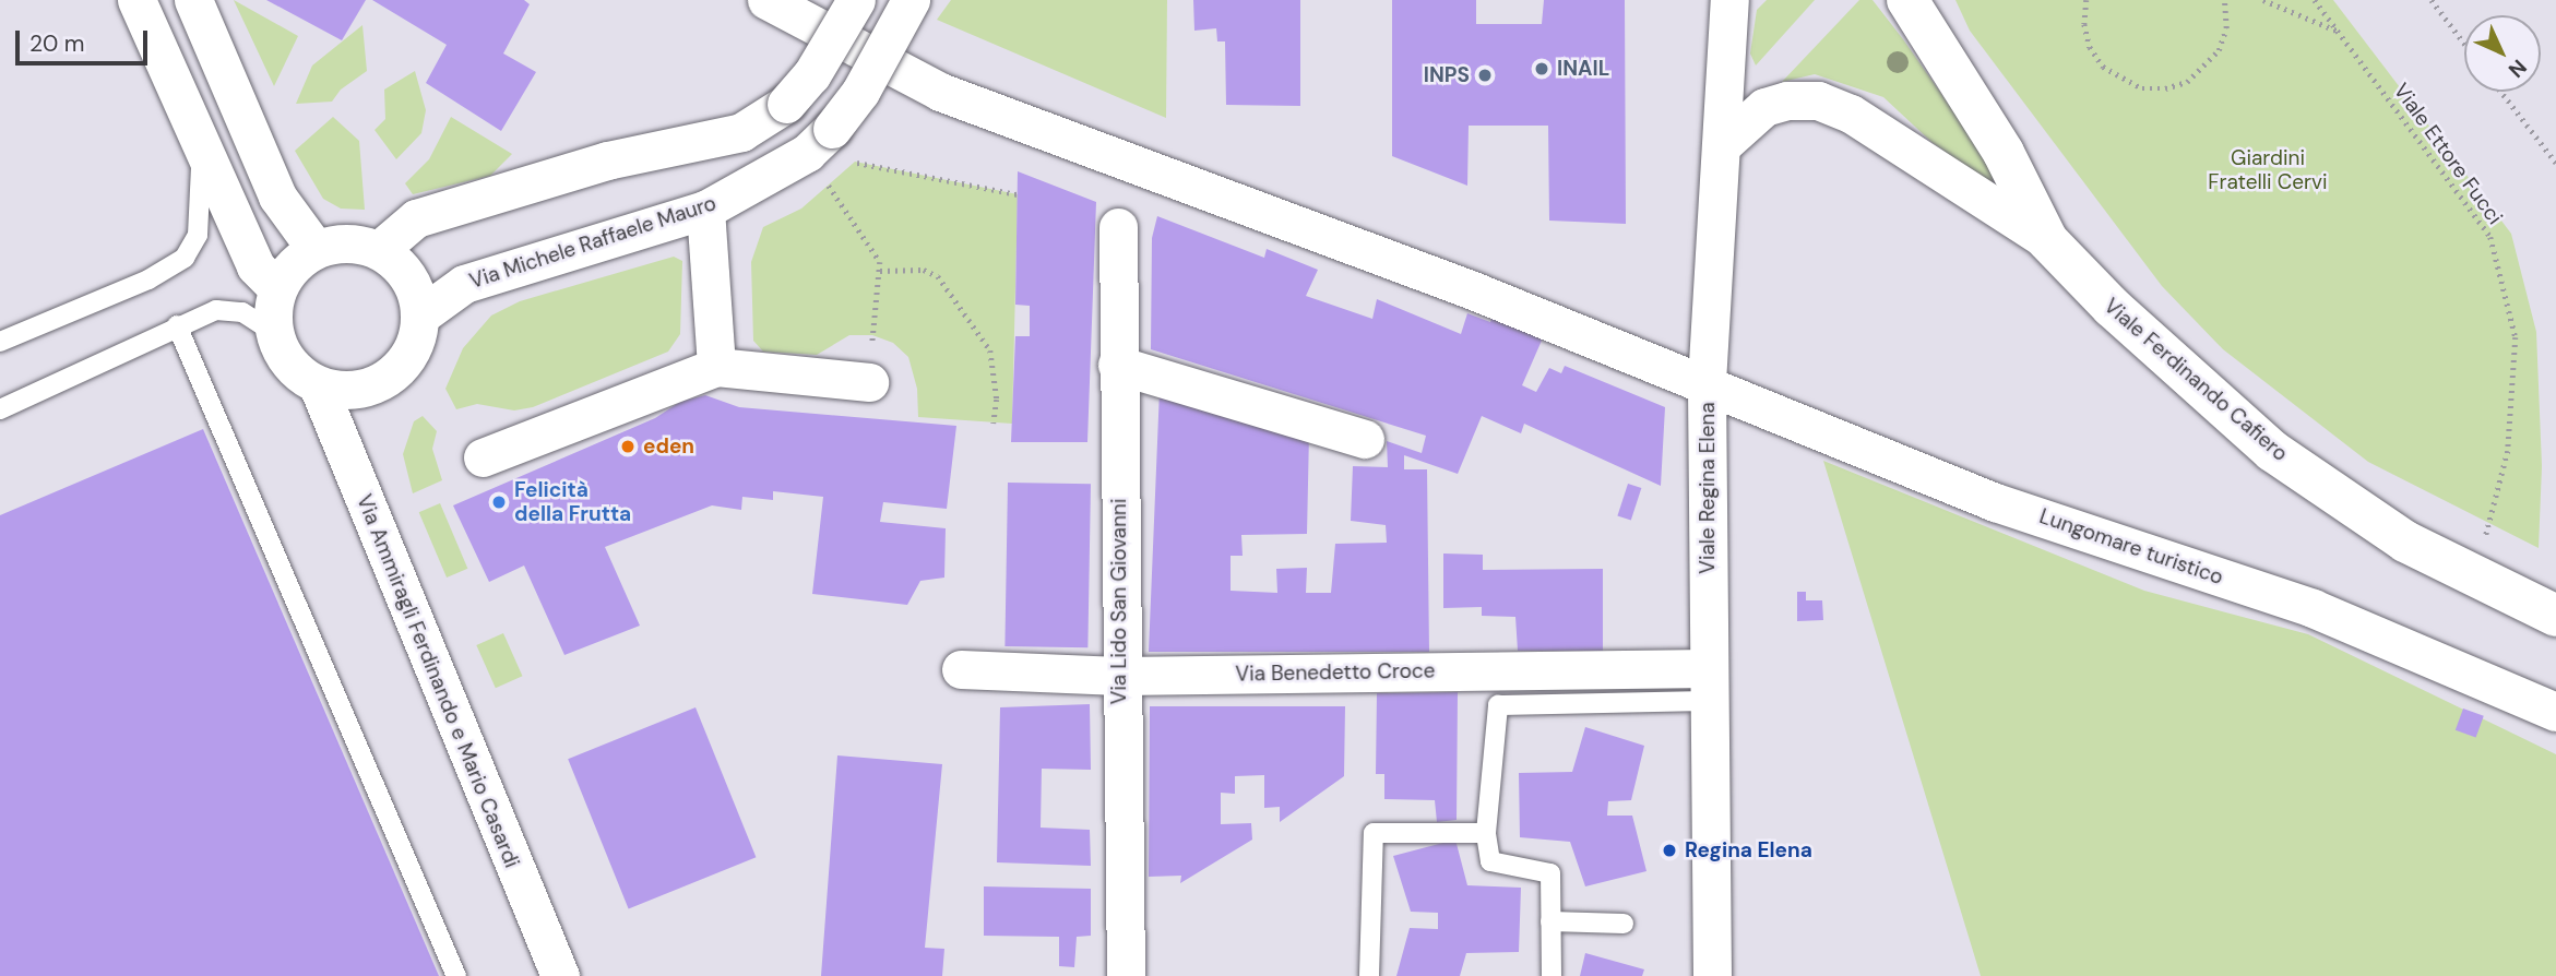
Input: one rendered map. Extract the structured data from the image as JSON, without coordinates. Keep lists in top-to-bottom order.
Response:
{
  "streets": {
    "main road": ["Viale Ferdinando Cafiero"],
    "street": [
      "Via Michele Raffaele Mauro",
      "Viale Regina Elena",
      "Lungomare turistico",
      "Via Lido San Giovanni",
      "Via Benedetto Croce",
      "Via Ammiragli Ferdinando e Mario Casardi"
    ],
    "path": ["Viale Ettore Fucci"]
  },
  "crossings": [
    ["Viale Ettore Fucci", "Viale Ferdinando Cafiero"],
    ["Via Michele Raffaele Mauro", "Via Ammiragli Ferdinando e Mario Casardi"],
    ["Viale Ferdinando Cafiero", "Viale Regina Elena"],
    ["Viale Regina Elena", "Lungomare turistico"],
    ["Viale Regina Elena", "Via Benedetto Croce"],
    ["Via Lido San Giovanni", "Via Benedetto Croce"]
  ],
  "parks": ["Giardini Fratelli Cervi"],
  "places": [
    "INAIL",
    "INPS",
    "eden",
    "Felicità della Frutta",
    "Regina Elena"
  ],
  "scale_bar": "20 m",
  "north": "bottom right"
}
